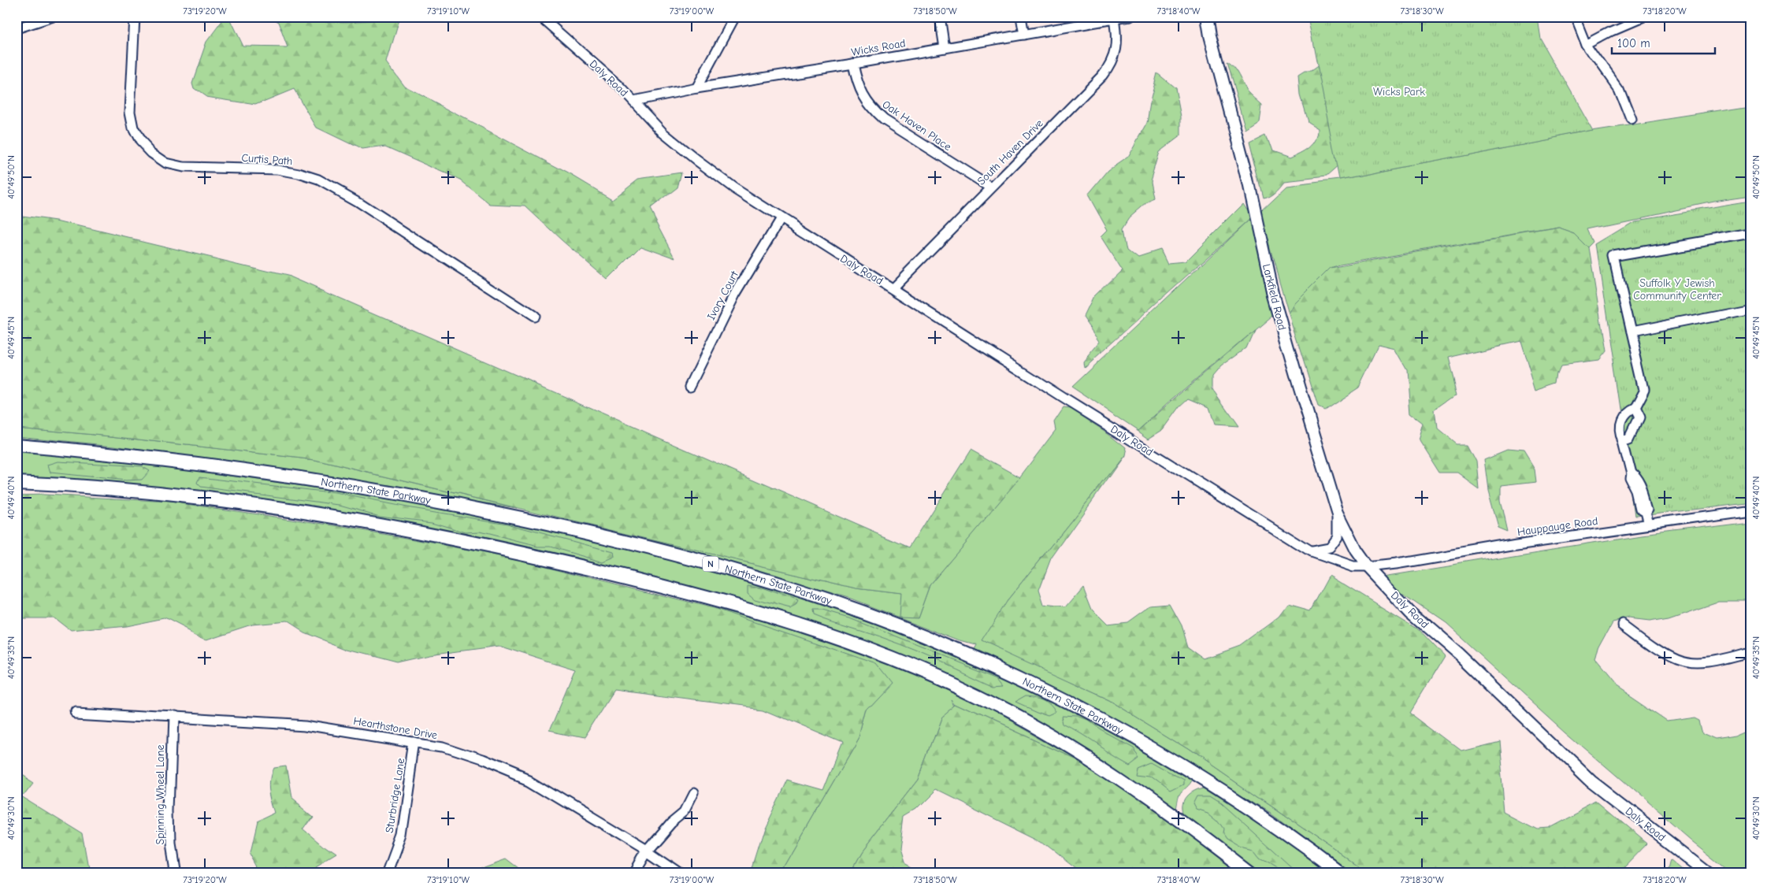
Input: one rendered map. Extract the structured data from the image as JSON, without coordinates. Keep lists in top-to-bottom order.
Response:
{
  "streets": {
    "highway": ["Northern State Parkway", "N"],
    "main road": ["Daly Road", "Larkfield Road"],
    "street": [
      "Wicks Road",
      "Oak Haven Place",
      "South Haven Drive",
      "Curtis Path",
      "Ivory Court",
      "Hauppauge Road",
      "Hearthstone Drive",
      "Spinning Wheel Lane",
      "Sturbridge Lane"
    ]
  },
  "crossings": [
    ["Wicks Road", "Daly Road"],
    ["Wicks Road", "Oak Haven Place"],
    ["Wicks Road", "South Haven Drive"],
    ["Daly Road", "South Haven Drive"],
    ["Daly Road", "Ivory Court"],
    ["Daly Road", "Larkfield Road"],
    ["Daly Road", "Hauppauge Road"],
    ["Oak Haven Place", "South Haven Drive"],
    ["Larkfield Road", "Hauppauge Road"],
    ["Hearthstone Drive", "Spinning Wheel Lane"],
    ["Hearthstone Drive", "Sturbridge Lane"]
  ],
  "parks": ["Wicks Park", "Suffolk Y Jewish Community Center"],
  "scale_bar": "100 m",
  "coordinates": [
    "73°19'20\"W",
    "73°19'10\"W",
    "73°19'00\"W",
    "73°18'50\"W",
    "73°18'40\"W",
    "73°18'30\"W",
    "73°18'20\"W",
    "40°49'50\"N",
    "40°49'45\"N",
    "40°49'40\"N",
    "40°49'35\"N",
    "40°49'30\"N"
  ]
}
